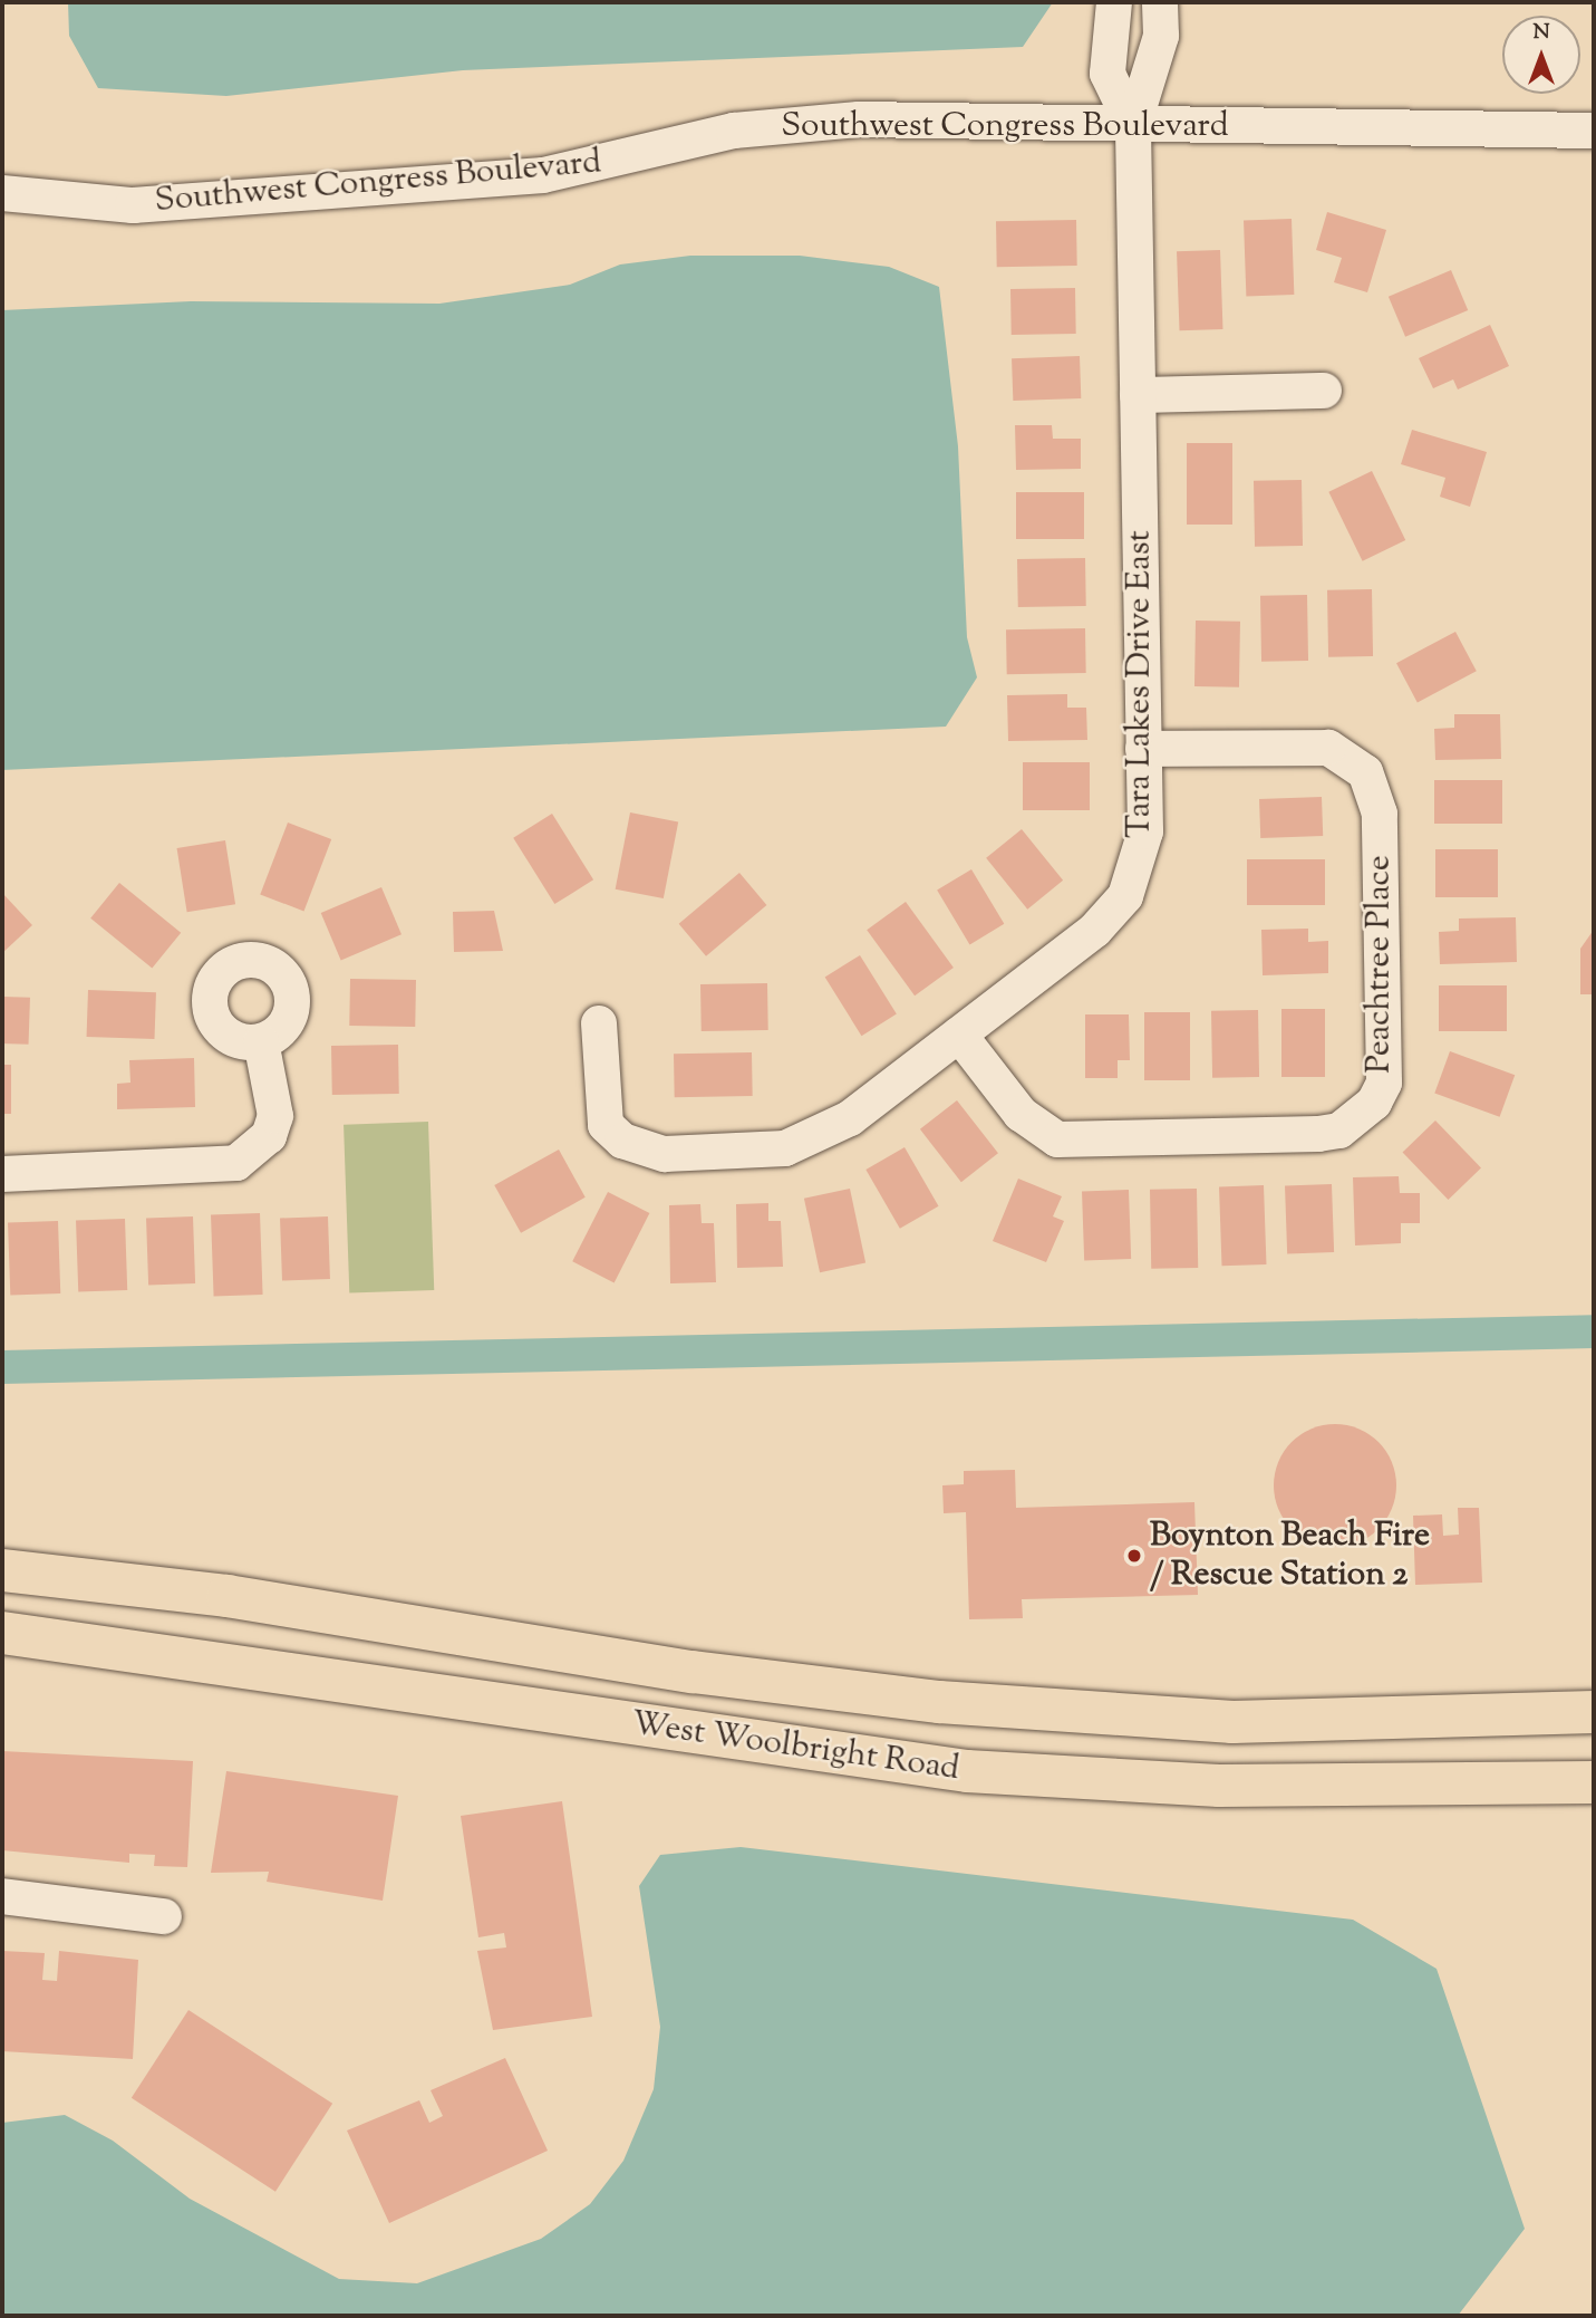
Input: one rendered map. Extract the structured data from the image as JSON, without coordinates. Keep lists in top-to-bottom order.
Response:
{
  "streets": {
    "main road": ["West Woolbright Road"],
    "street": ["Southwest Congress Boulevard", "Tara Lakes Drive East", "Peachtree Place"]
  },
  "crossings": [
    ["Southwest Congress Boulevard", "Tara Lakes Drive East"],
    ["Tara Lakes Drive East", "Peachtree Place"]
  ],
  "places": ["Boynton Beach Fire / Rescue Station 2"],
  "north": "top"
}
